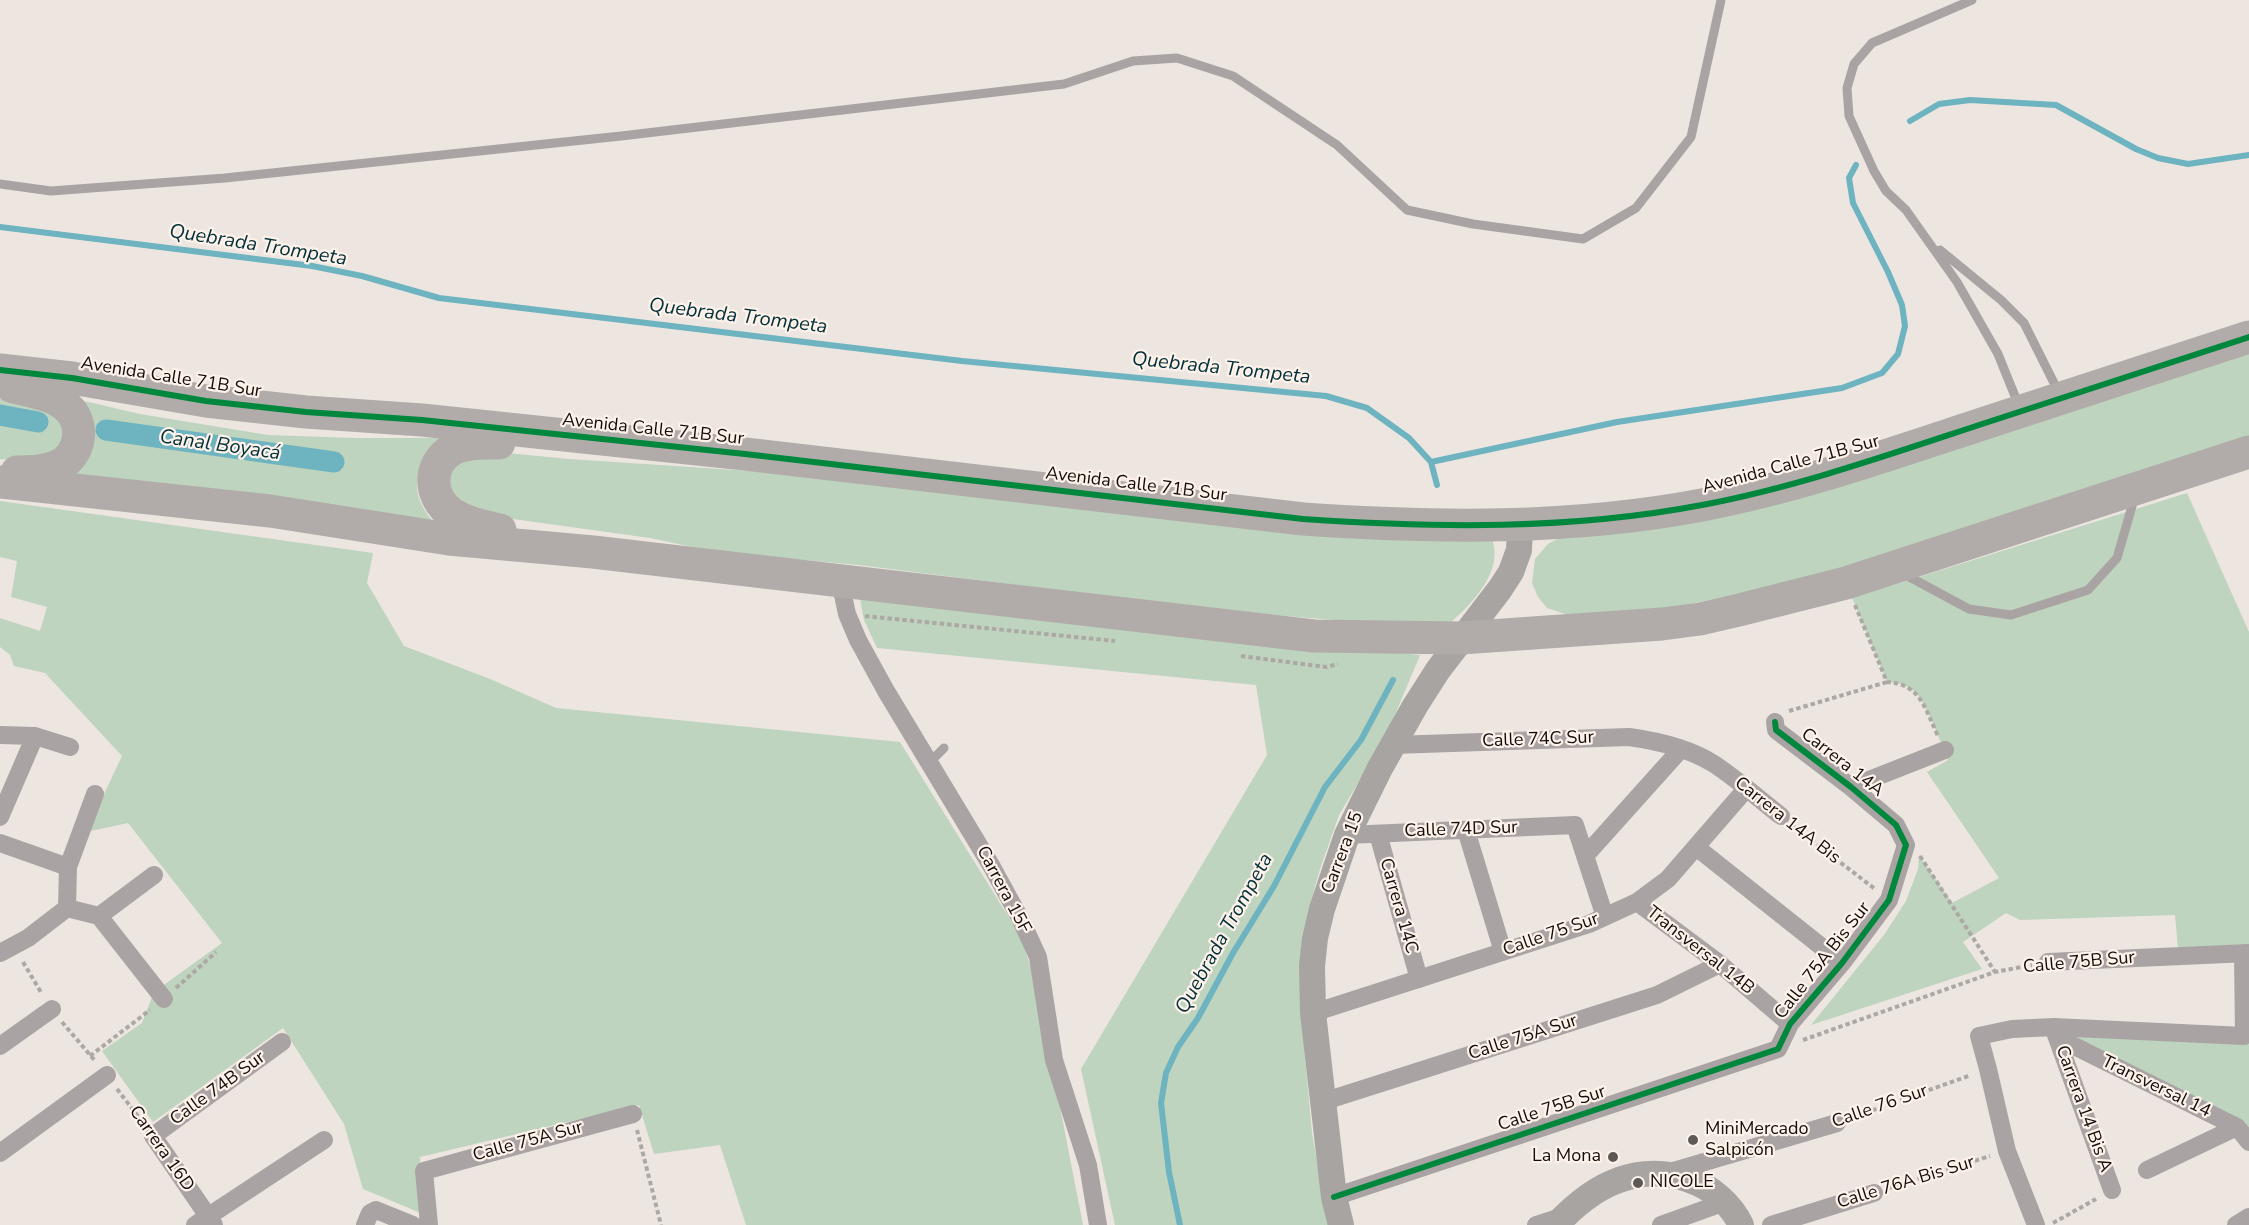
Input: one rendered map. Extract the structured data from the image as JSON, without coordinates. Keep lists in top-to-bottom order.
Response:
{
  "streets": {
    "highway": ["Avenida Calle 71B Sur"],
    "street": [
      "Calle 74C Sur",
      "Carrera 14A",
      "Carrera 14A Bis",
      "Calle 74D Sur",
      "Carrera 15",
      "Carrera 15F",
      "Carrera 14C",
      "Calle 75 Sur",
      "Transversal 14B",
      "Calle 75A Bis Sur",
      "Calle 75B Sur",
      "Calle 75A Sur",
      "Transversal 14",
      "Calle 74B Sur",
      "Calle 76 Sur",
      "Carrera 14 Bis A",
      "Carrera 16D",
      "Calle 76A Bis Sur"
    ]
  },
  "crossings": [
    ["Avenida Calle 71B Sur", "Carrera 15"],
    ["Calle 74C Sur", "Carrera 14A Bis"],
    ["Calle 74C Sur", "Carrera 15"],
    ["Carrera 14A", "Calle 75A Bis Sur"],
    ["Carrera 14A Bis", "Calle 75 Sur"],
    ["Carrera 14A Bis", "Calle 75A Bis Sur"],
    ["Calle 74D Sur", "Carrera 15"],
    ["Calle 74D Sur", "Carrera 14C"],
    ["Carrera 15", "Calle 75 Sur"],
    ["Carrera 15", "Calle 75B Sur"],
    ["Carrera 15", "Calle 75A Sur"],
    ["Carrera 14C", "Calle 75 Sur"],
    ["Calle 75 Sur", "Transversal 14B"],
    ["Transversal 14B", "Calle 75A Bis Sur"],
    ["Transversal 14B", "Calle 75A Sur"],
    ["Calle 75A Bis Sur", "Calle 75B Sur"],
    ["Transversal 14", "Carrera 14 Bis A"],
    ["Calle 74B Sur", "Carrera 16D"]
  ],
  "water": ["Quebrada Trompeta", "Canal Boyacá"],
  "places": ["MiniMercado Salpicón", "La Mona", "NICOLE"]
}
